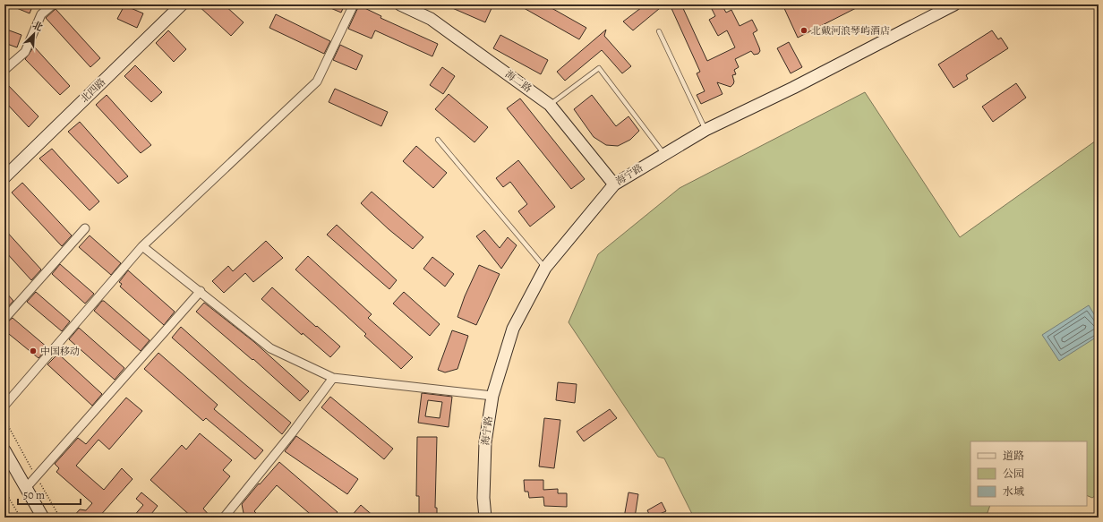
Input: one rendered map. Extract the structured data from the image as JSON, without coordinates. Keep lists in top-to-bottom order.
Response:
{
  "streets": {
    "main road": ["海二路", "北四路", "海宁路"]
  },
  "crossings": [
    ["海二路", "海宁路"]
  ],
  "places": ["北戴河浪琴屿酒店", "中国移动"],
  "legend": ["道路", "公园", "水域"],
  "scale_bar": "50 m",
  "north": "top right"
}
